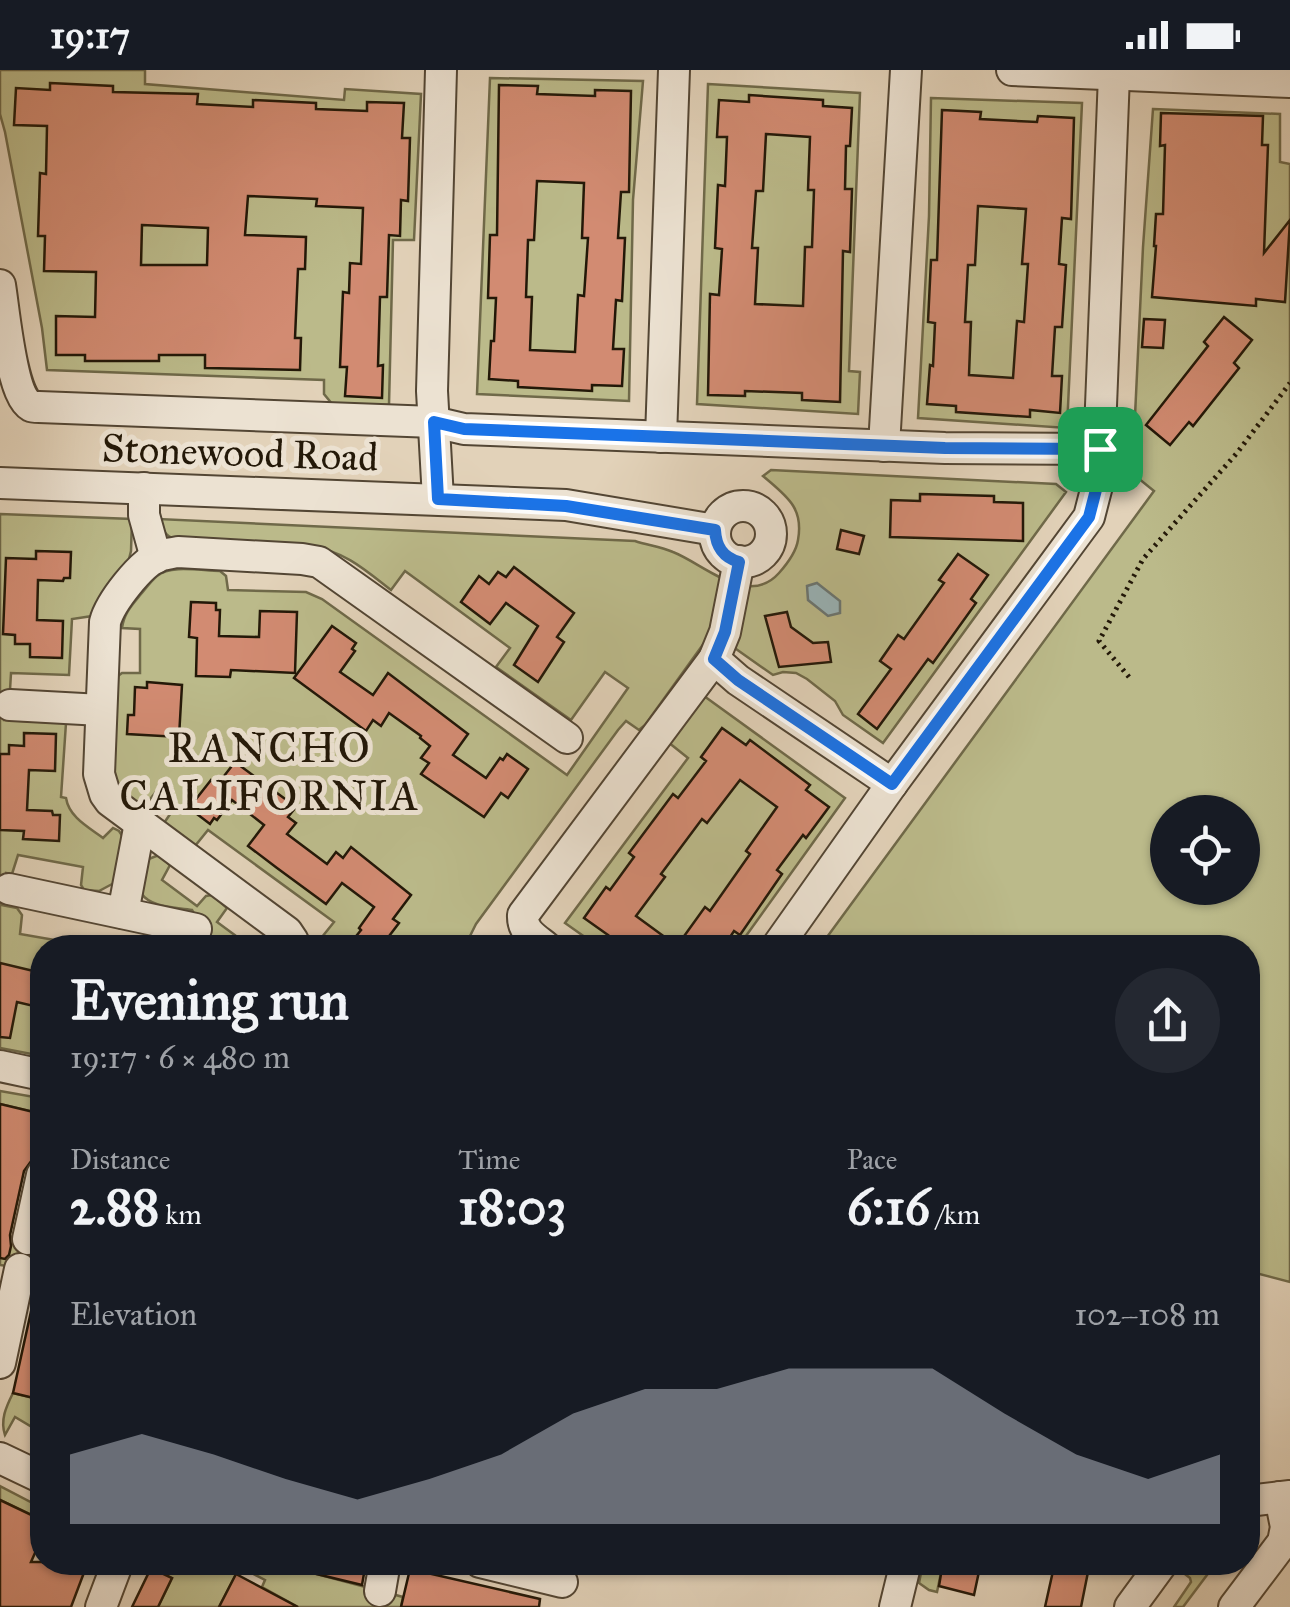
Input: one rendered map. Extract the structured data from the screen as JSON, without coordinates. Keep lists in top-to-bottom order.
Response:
{
  "streets": {
    "street": ["Stonewood Road"]
  },
  "districts": ["RANCHO CALIFORNIA"],
  "page": {
    "status": "19:17",
    "heading": ["Evening run", "19:17 · 6 × 480 m"],
    "stats": [
      ["Distance", "2.88 km"],
      ["Time", "18:03"],
      ["Pace", "6:16 /km"]
    ],
    "chart": ["Elevation", "102–108 m"]
  }
}
